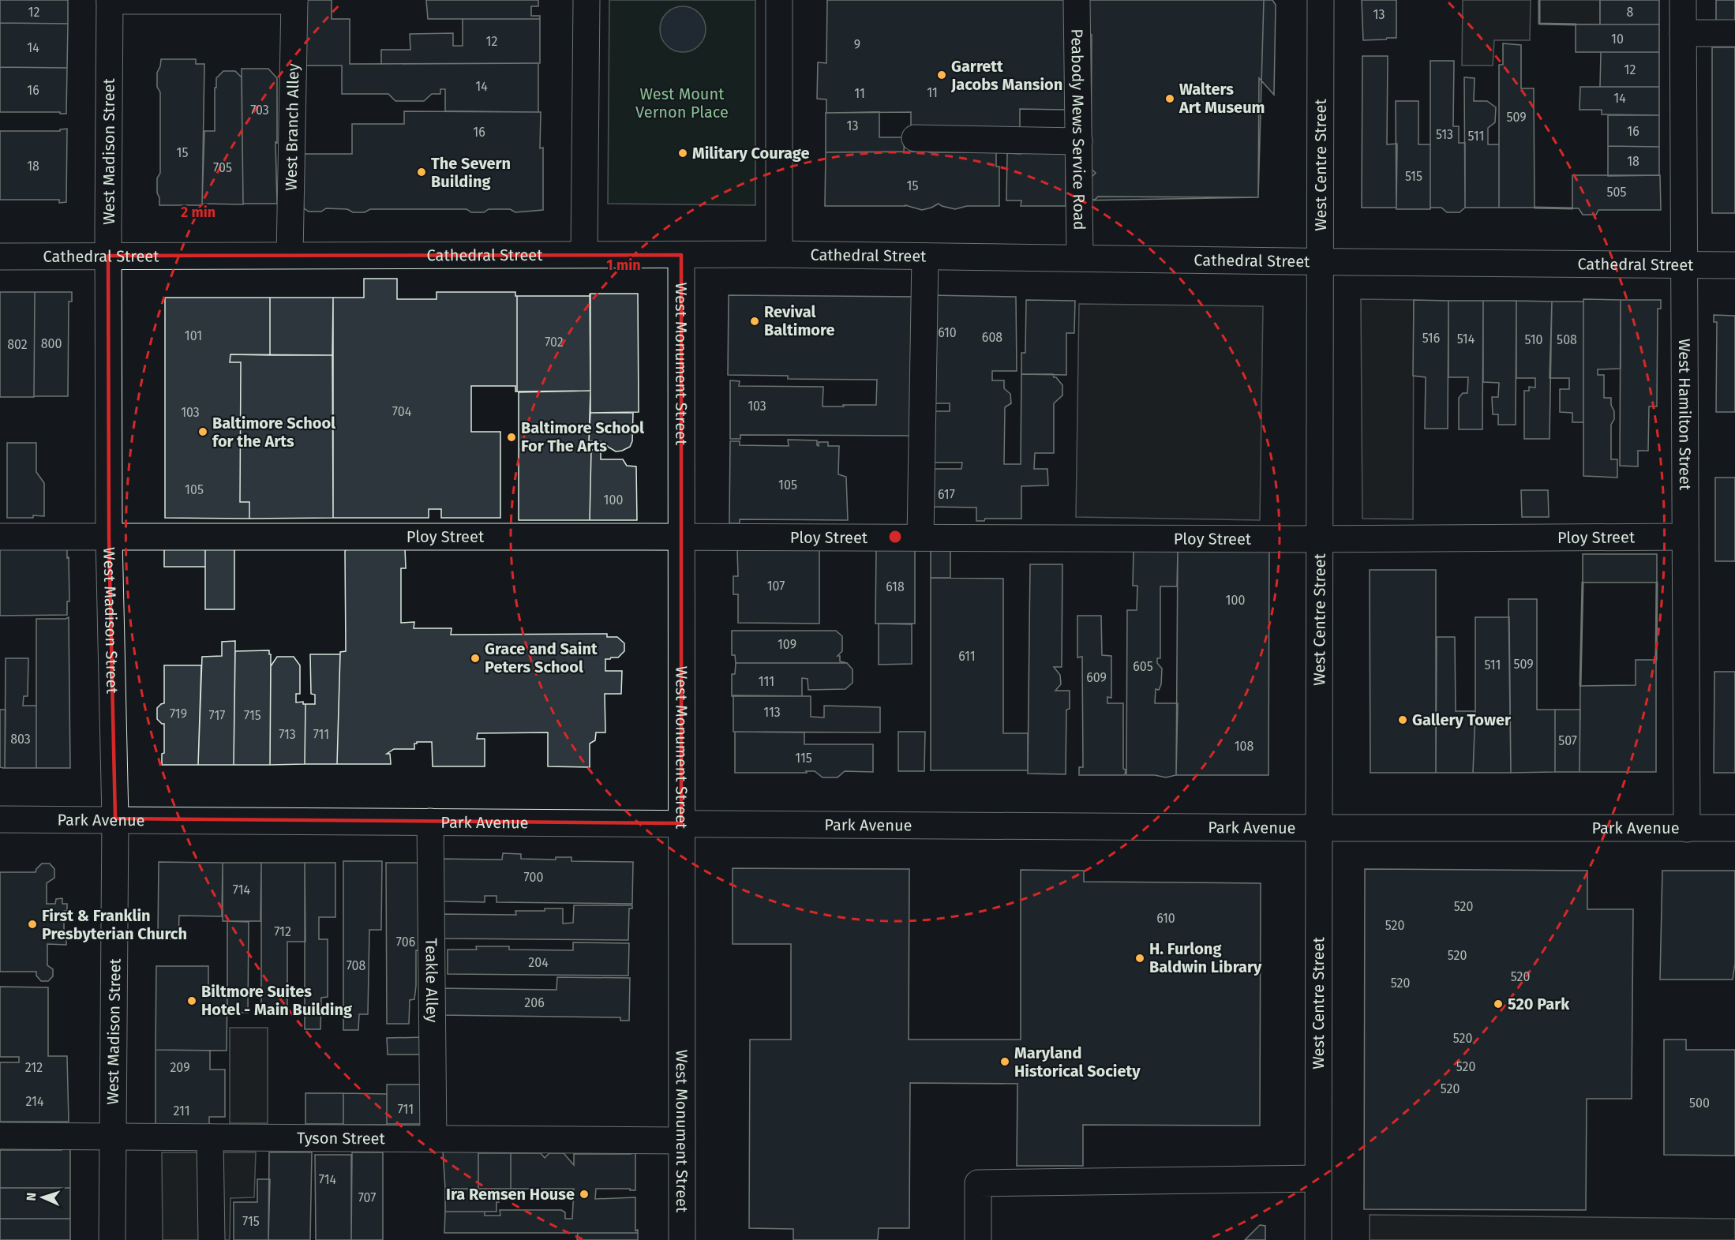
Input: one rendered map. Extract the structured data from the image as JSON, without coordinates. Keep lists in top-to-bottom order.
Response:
{
  "streets": {
    "main road": [
      "West Branch Alley",
      "Peabody Mews Service Road",
      "West Madison Street",
      "West Centre Street",
      "Cathedral Street",
      "West Monument Street",
      "West Hamilton Street",
      "Ploy Street",
      "Park Avenue",
      "Teakle Alley",
      "Tyson Street"
    ]
  },
  "crossings": [
    ["West Branch Alley", "Cathedral Street"],
    ["Peabody Mews Service Road", "Cathedral Street"],
    ["West Madison Street", "Cathedral Street"],
    ["West Madison Street", "Ploy Street"],
    ["West Madison Street", "Park Avenue"],
    ["West Madison Street", "Tyson Street"],
    ["West Centre Street", "Cathedral Street"],
    ["West Centre Street", "Ploy Street"],
    ["West Centre Street", "Park Avenue"],
    ["Cathedral Street", "West Monument Street"],
    ["Cathedral Street", "West Hamilton Street"],
    ["West Monument Street", "Ploy Street"],
    ["West Monument Street", "Park Avenue"],
    ["West Monument Street", "Tyson Street"],
    ["West Hamilton Street", "Ploy Street"],
    ["West Hamilton Street", "Park Avenue"],
    ["Park Avenue", "Teakle Alley"],
    ["Teakle Alley", "Tyson Street"]
  ],
  "parks": ["West Mount Vernon Place"],
  "places": [
    "Garrett Jacobs Mansion",
    "Walters Art Museum",
    "Military Courage",
    "The Severn Building",
    "Revival Baltimore",
    "Baltimore School for the Arts",
    "Baltimore School For The Arts",
    "Grace and Saint Peters School",
    "Gallery Tower",
    "First & Franklin Presbyterian Church",
    "H. Furlong Baldwin Library",
    "Biltmore Suites Hotel - Main Building",
    "520 Park",
    "Maryland Historical Society",
    "Ira Remsen House"
  ],
  "house_numbers": [
    "12",
    "8",
    "13",
    "10",
    "12",
    "9",
    "14",
    "12",
    "14",
    "16",
    "11",
    "11",
    "14",
    "703",
    "509",
    "13",
    "16",
    "16",
    "513",
    "511",
    "15",
    "18",
    "18",
    "705",
    "515",
    "15",
    "505",
    "610",
    "101",
    "608",
    "516",
    "514",
    "510",
    "508",
    "702",
    "800",
    "802",
    "103",
    "704",
    "103",
    "105",
    "105",
    "617",
    "100",
    "107",
    "618",
    "100",
    "109",
    "611",
    "509",
    "511",
    "605",
    "609",
    "111",
    "113",
    "719",
    "717",
    "715",
    "713",
    "711",
    "803",
    "507",
    "108",
    "115",
    "700",
    "714",
    "520",
    "610",
    "520",
    "712",
    "706",
    "520",
    "204",
    "708",
    "520",
    "520",
    "206",
    "520",
    "520",
    "212",
    "209",
    "520",
    "214",
    "500",
    "711",
    "211",
    "714",
    "707",
    "715"
  ],
  "north": "left",
  "rings": ["2 min", "1 min"]
}
